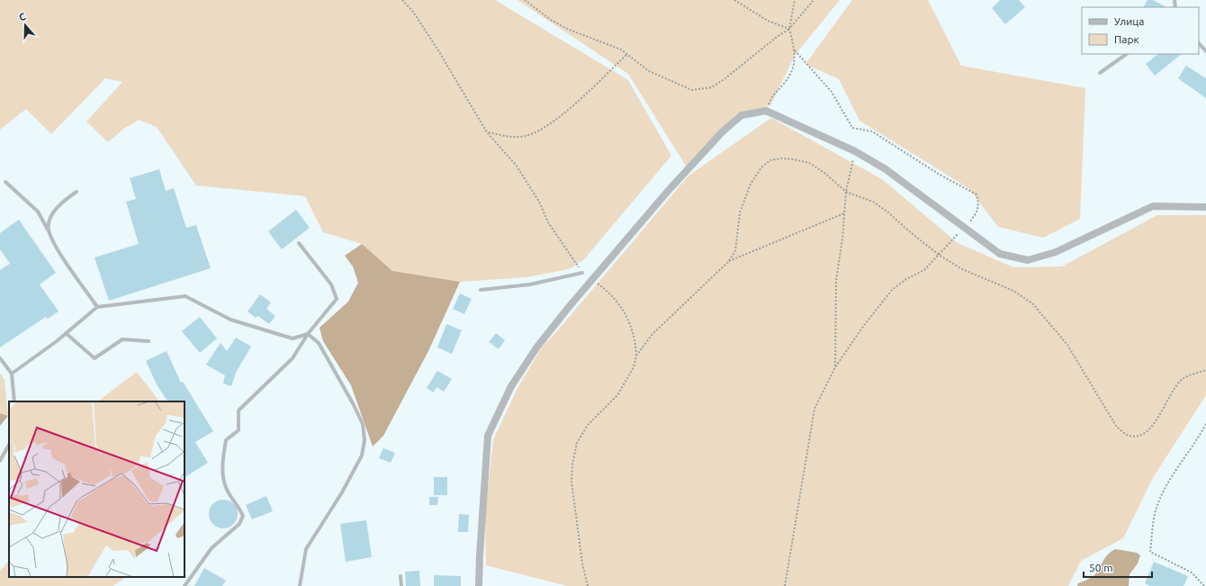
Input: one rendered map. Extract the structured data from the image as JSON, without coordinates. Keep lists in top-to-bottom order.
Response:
{
  "legend": ["Улица", "Парк"],
  "scale_bar": "50 m",
  "north": "top"
}
